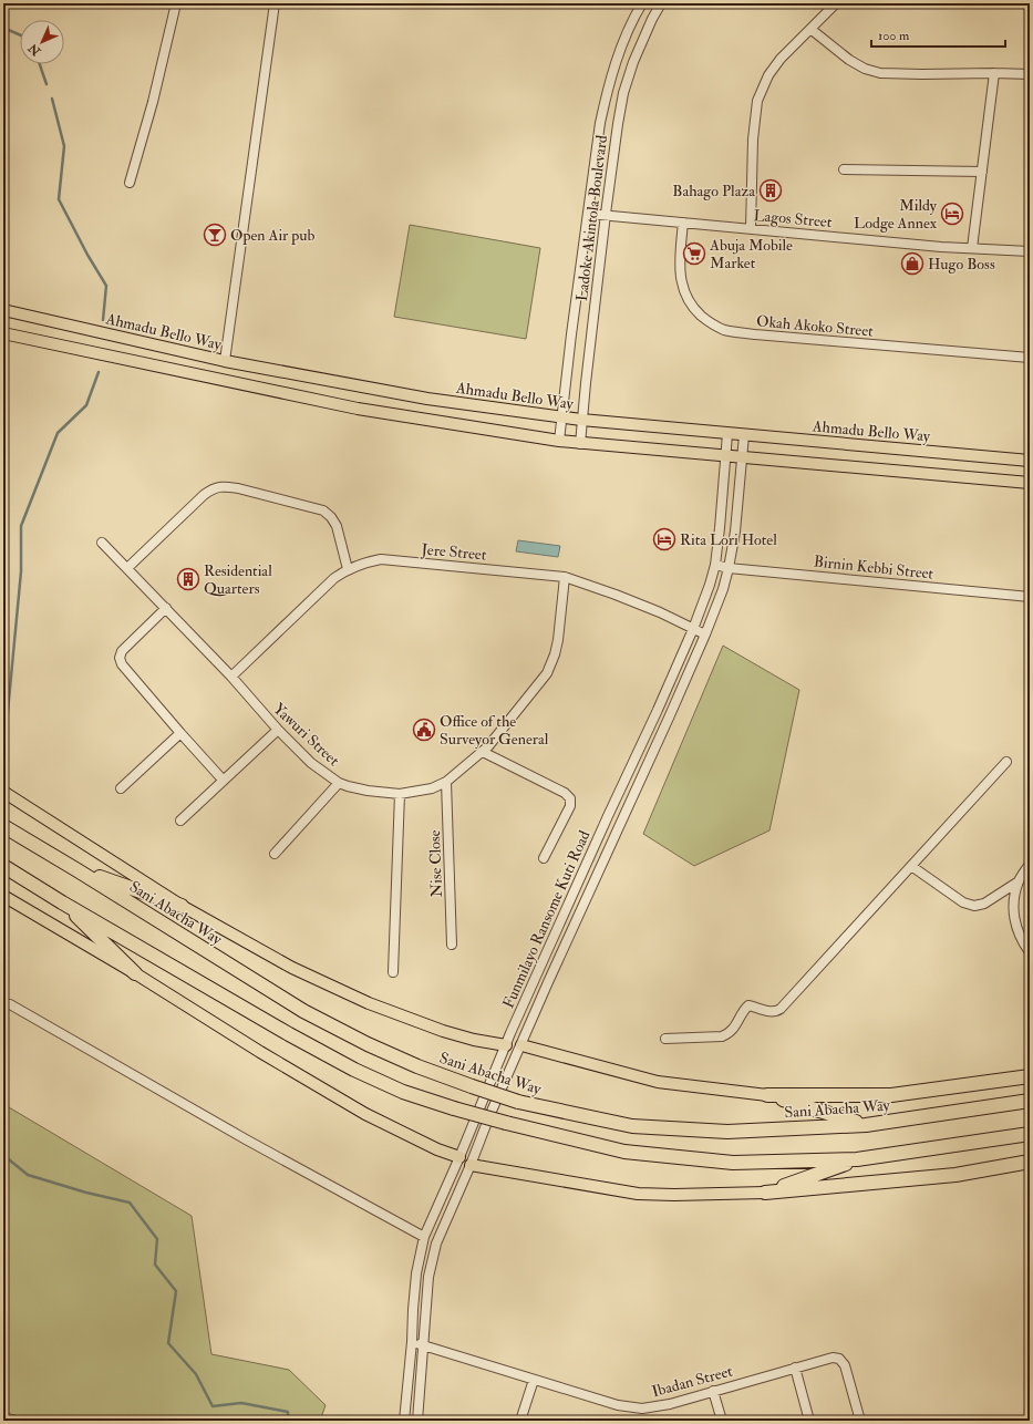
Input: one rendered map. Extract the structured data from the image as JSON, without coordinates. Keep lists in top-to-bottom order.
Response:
{
  "streets": {
    "highway": ["Sani Abacha Way"],
    "main road": ["Ahmadu Bello Way"],
    "street": [
      "Ladoke Akintola Boulevard",
      "Lagos Street",
      "Okah Akoko Street",
      "Jere Street",
      "Birnin Kebbi Street",
      "Yawuri Street",
      "Nise Close",
      "Funmilayo Ransome Kuti Road",
      "Ibadan Street"
    ]
  },
  "crossings": [
    ["Ladoke Akintola Boulevard", "Lagos Street"],
    ["Ladoke Akintola Boulevard", "Ahmadu Bello Way"],
    ["Lagos Street", "Okah Akoko Street"],
    ["Ahmadu Bello Way", "Funmilayo Ransome Kuti Road"],
    ["Jere Street", "Yawuri Street"],
    ["Jere Street", "Funmilayo Ransome Kuti Road"],
    ["Birnin Kebbi Street", "Funmilayo Ransome Kuti Road"],
    ["Yawuri Street", "Nise Close"],
    ["Sani Abacha Way", "Funmilayo Ransome Kuti Road"],
    ["Funmilayo Ransome Kuti Road", "Ibadan Street"]
  ],
  "places": {
    "building": ["Bahago Plaza", "Residential Quarters"],
    "hotel": ["Mildy Lodge Annex", "Rita Lori Hotel"],
    "bar": ["Open Air pub"],
    "supermarket": ["Abuja Mobile Market"],
    "shop": ["Hugo Boss"],
    "public building": ["Office of the Surveyor General"]
  },
  "scale_bar": "100 m",
  "north": "bottom left"
}
